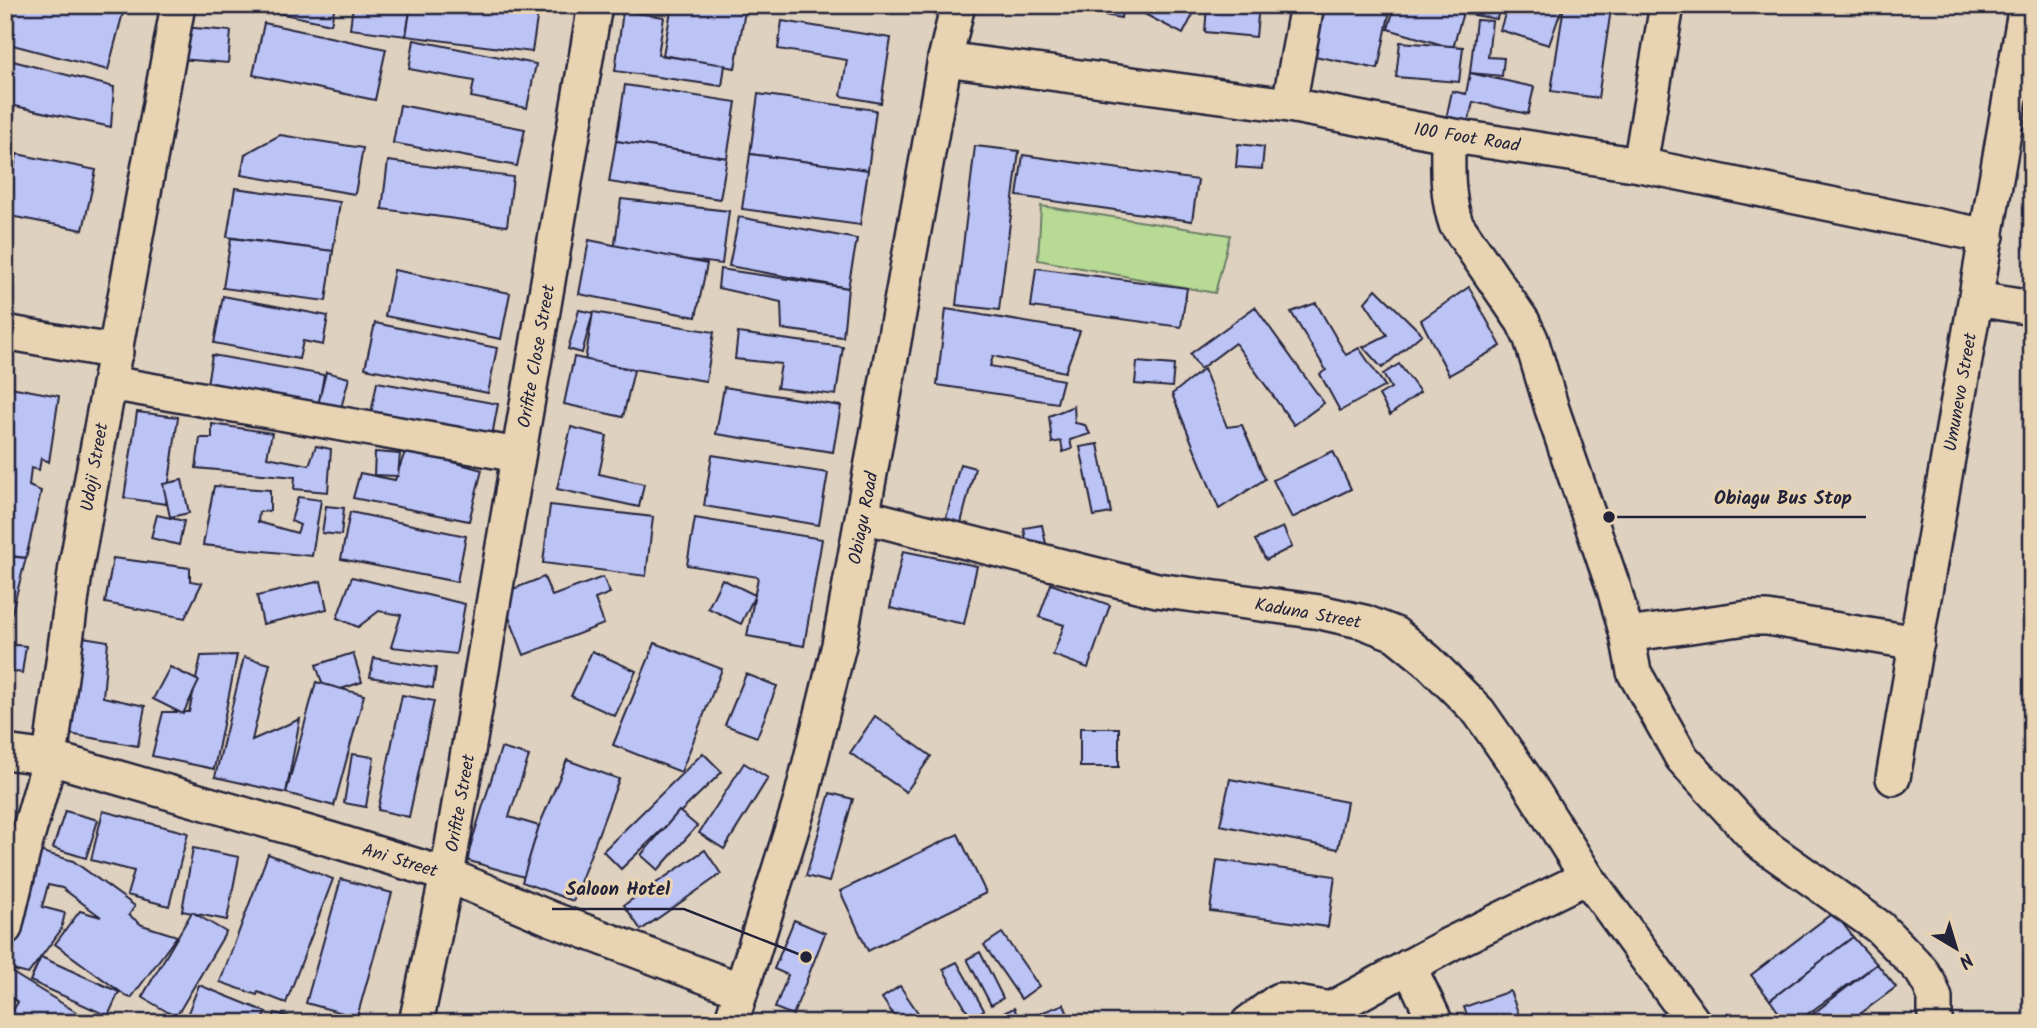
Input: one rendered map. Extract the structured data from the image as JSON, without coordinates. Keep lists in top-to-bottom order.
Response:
{
  "streets": {
    "street": [
      "100 Foot Road",
      "Orifite Close Street",
      "Umunevo Street",
      "Udoji Street",
      "Obiagu Road",
      "Kaduna Street",
      "Orifite Street",
      "Ani Street"
    ]
  },
  "crossings": [
    ["100 Foot Road", "Umunevo Street"],
    ["100 Foot Road", "Obiagu Road"],
    ["Orifite Close Street", "Orifite Street"],
    ["Udoji Street", "Ani Street"],
    ["Obiagu Road", "Kaduna Street"],
    ["Obiagu Road", "Ani Street"],
    ["Orifite Street", "Ani Street"]
  ],
  "places": ["Obiagu Bus Stop", "Saloon Hotel"],
  "north": "bottom right"
}
